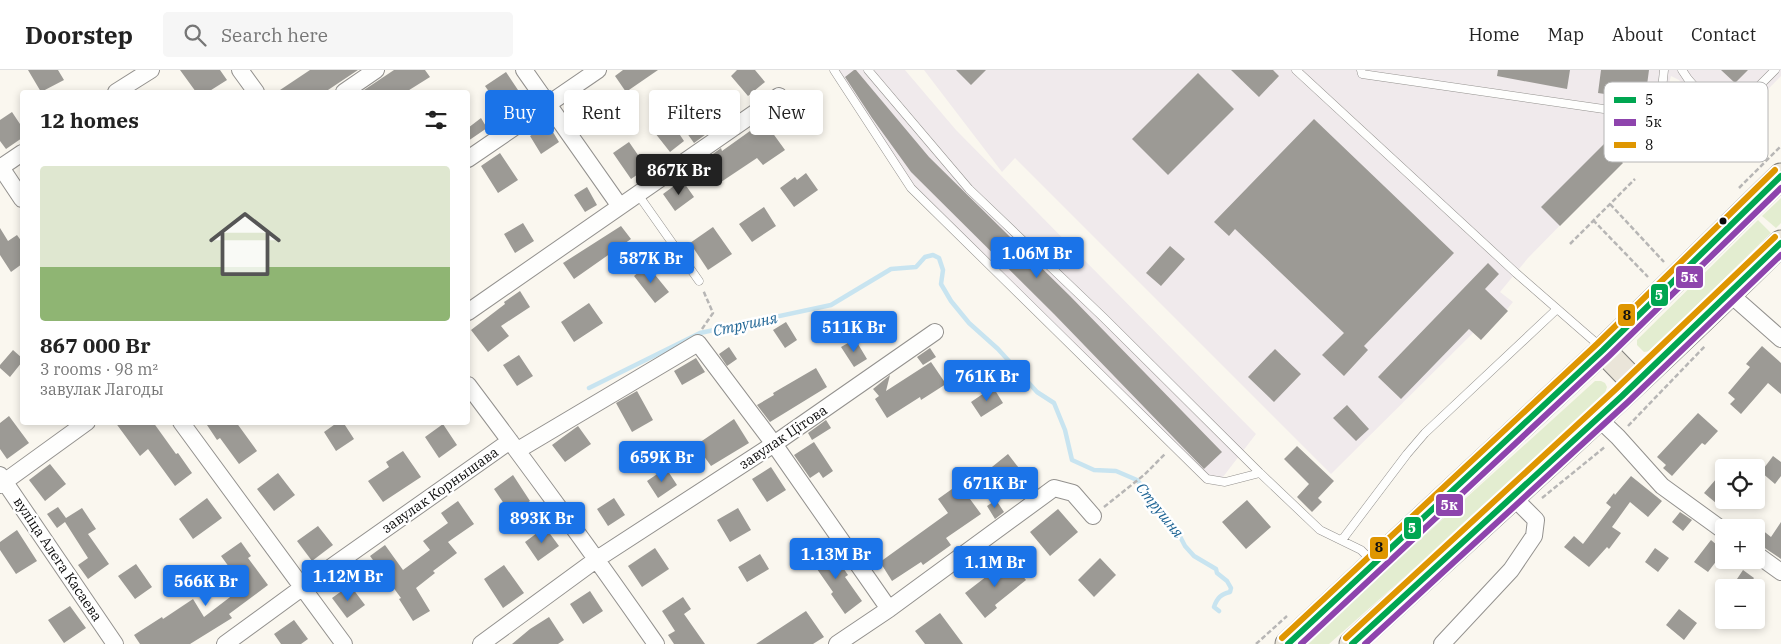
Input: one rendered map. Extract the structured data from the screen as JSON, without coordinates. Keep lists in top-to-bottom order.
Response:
{
  "streets": {
    "street": ["завулак Цітова", "завулак Корнышава", "вуліца Алега Касаева"]
  },
  "water": ["Струшня"],
  "lines": ["transit line 8", "transit line 5", "transit line 5к"],
  "legend": ["5", "5к", "8"],
  "page": {
    "header": "Doorstep",
    "search": "Search here",
    "nav": [
      "Home",
      "Map",
      "About",
      "Contact"
    ],
    "chip": [
      "Buy",
      "Rent",
      "Filters",
      "New"
    ],
    "heading": "12 homes",
    "list": [
      {
        "name": "867 000 Br",
        "note": "3 rooms · 98 m² · завулак Лагоды"
      }
    ],
    "price": [
      "867K Br",
      "1.06M Br",
      "587K Br",
      "511K Br",
      "761K Br",
      "659K Br",
      "671K Br",
      "893K Br",
      "1.13M Br",
      "1.1M Br",
      "1.12M Br",
      "566K Br"
    ],
    "map_buttons": ["+", "−"]
  }
}
